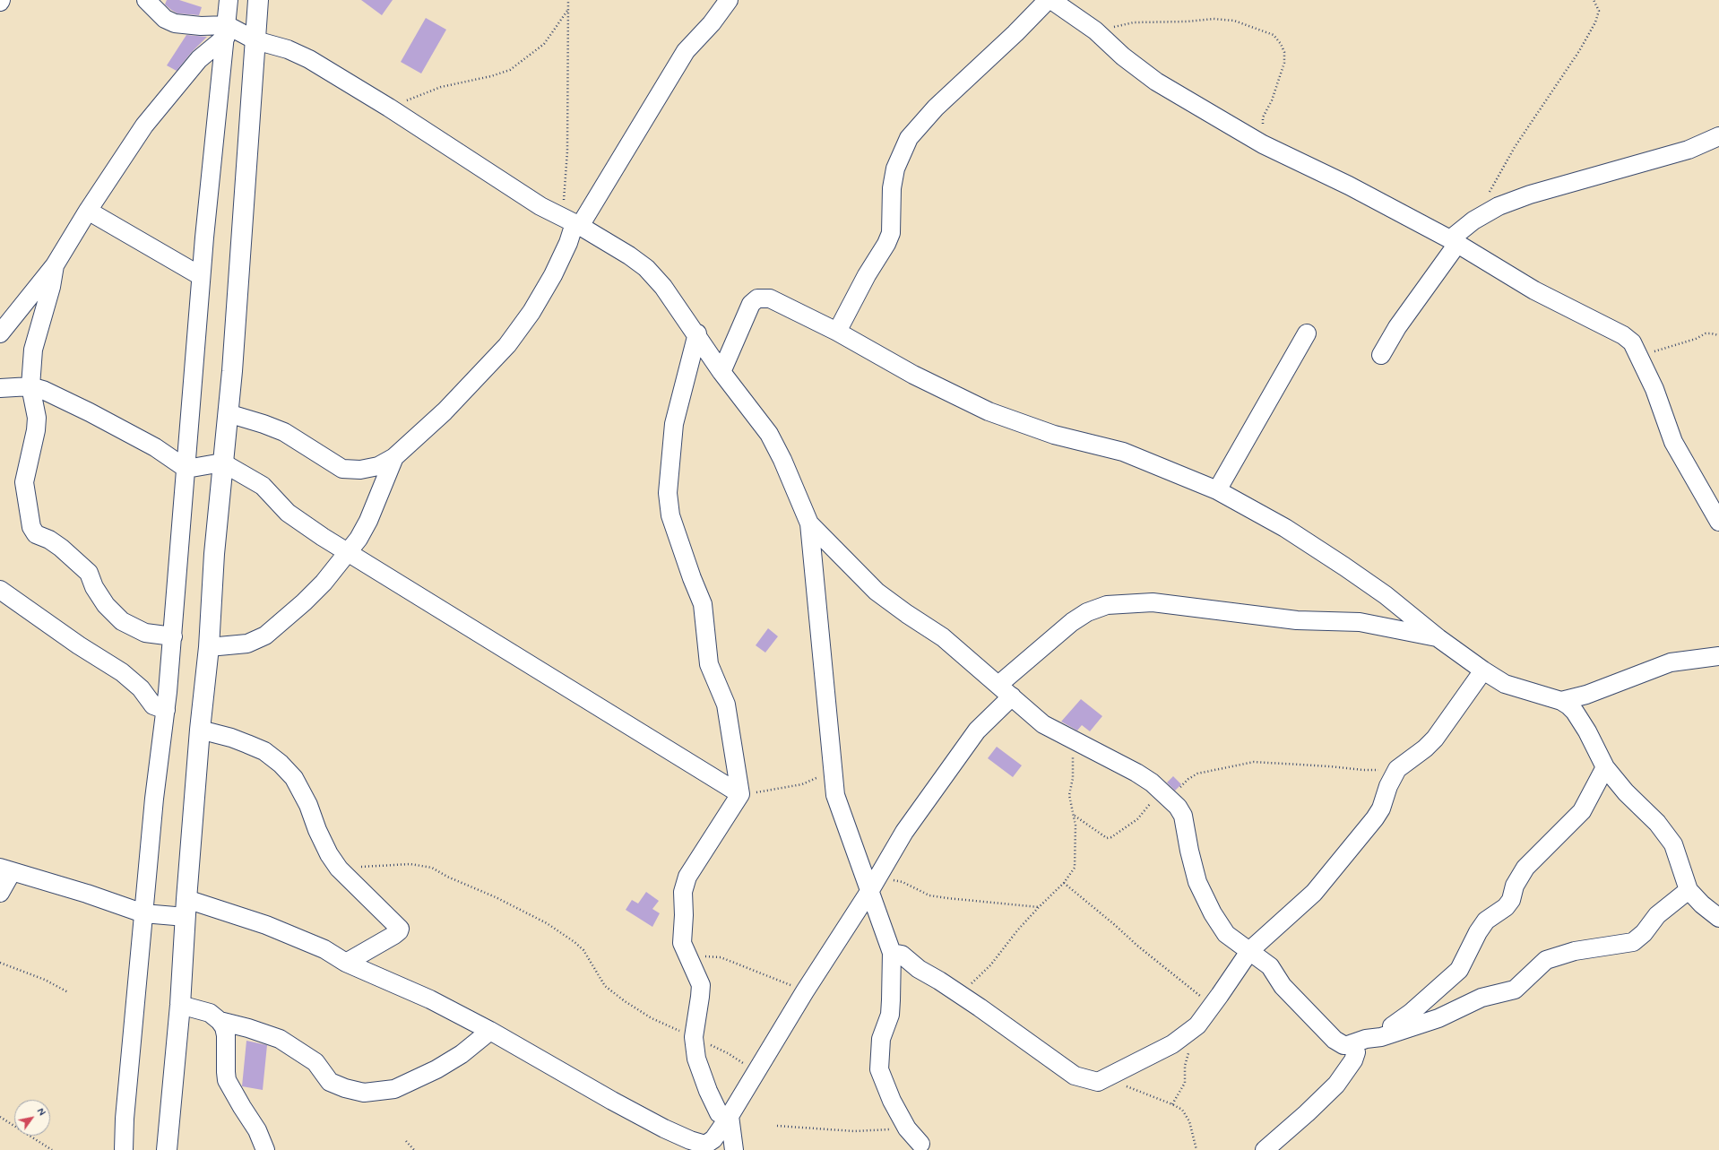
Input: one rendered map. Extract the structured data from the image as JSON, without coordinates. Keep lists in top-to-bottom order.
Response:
{
  "north": "top right"
}
